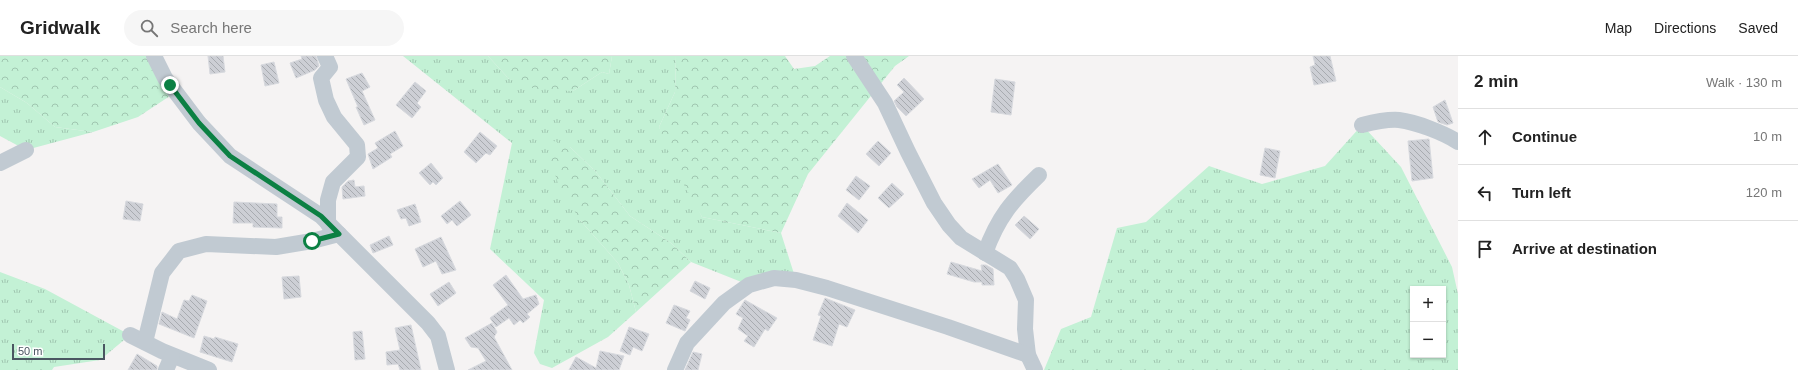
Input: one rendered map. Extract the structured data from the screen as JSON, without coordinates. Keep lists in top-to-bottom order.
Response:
{
  "scale_bar": "50 m",
  "page": {
    "header": "Gridwalk",
    "search": "Search here",
    "nav": ["Map", "Directions", "Saved"],
    "heading": ["2 min", "Walk · 130 m"],
    "list": [
      ["Continue", "10 m"],
      ["Turn left", "120 m"],
      "Arrive at destination"
    ],
    "map_buttons": ["+", "−"],
    "scale": "50 m"
  }
}
